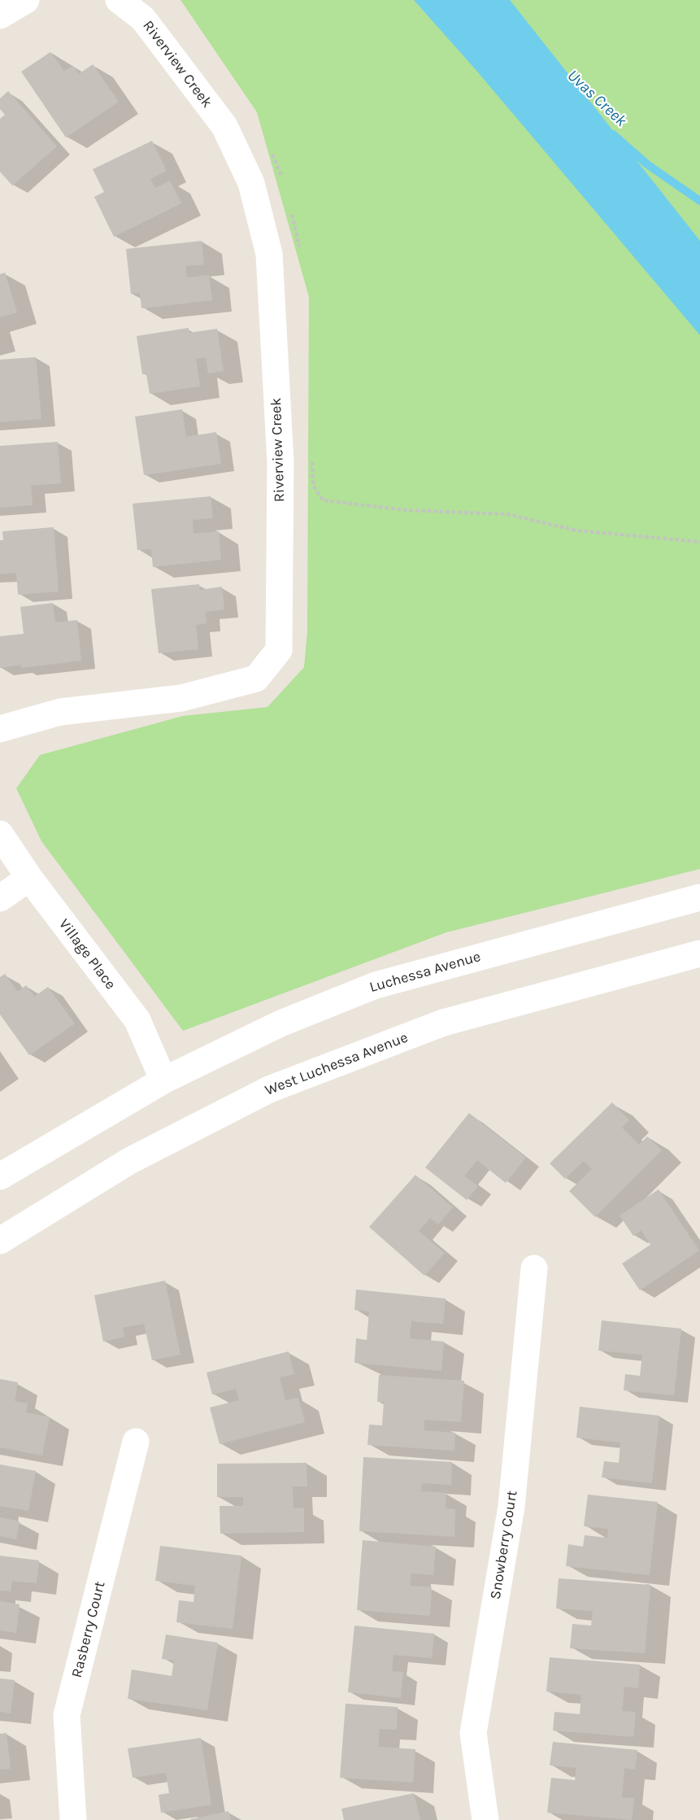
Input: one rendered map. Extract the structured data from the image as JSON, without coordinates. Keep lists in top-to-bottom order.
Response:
{
  "streets": {
    "street": [
      "Riverview Creek",
      "Village Place",
      "Luchessa Avenue",
      "West Luchessa Avenue",
      "Snowberry Court",
      "Rasberry Court"
    ]
  },
  "crossings": [
    ["Village Place", "Luchessa Avenue"]
  ],
  "water": ["Uvas Creek"]
}
